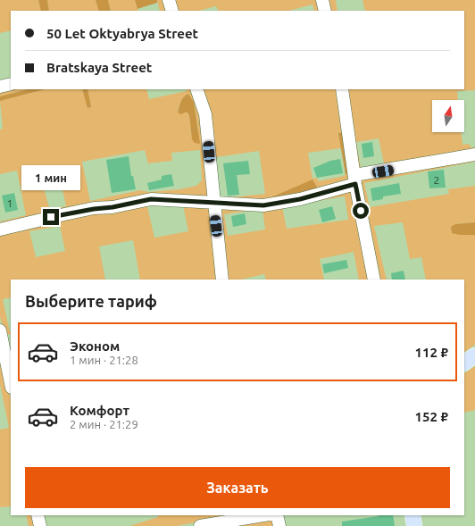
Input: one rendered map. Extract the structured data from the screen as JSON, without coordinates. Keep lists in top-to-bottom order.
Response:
{
  "house_numbers": ["2", "1"],
  "north": "top",
  "page": {
    "banner": ["50 Let Oktyabrya Street", "Bratskaya Street"],
    "bubble": "1 мин",
    "heading": "Выберите тариф",
    "list": [
      {
        "name": "Эконом",
        "note": "1 мин · 21:28",
        "value": "112 ₽"
      },
      {
        "name": "Комфорт",
        "note": "2 мин · 21:29",
        "value": "152 ₽"
      }
    ],
    "buttons": "Заказать"
  }
}
